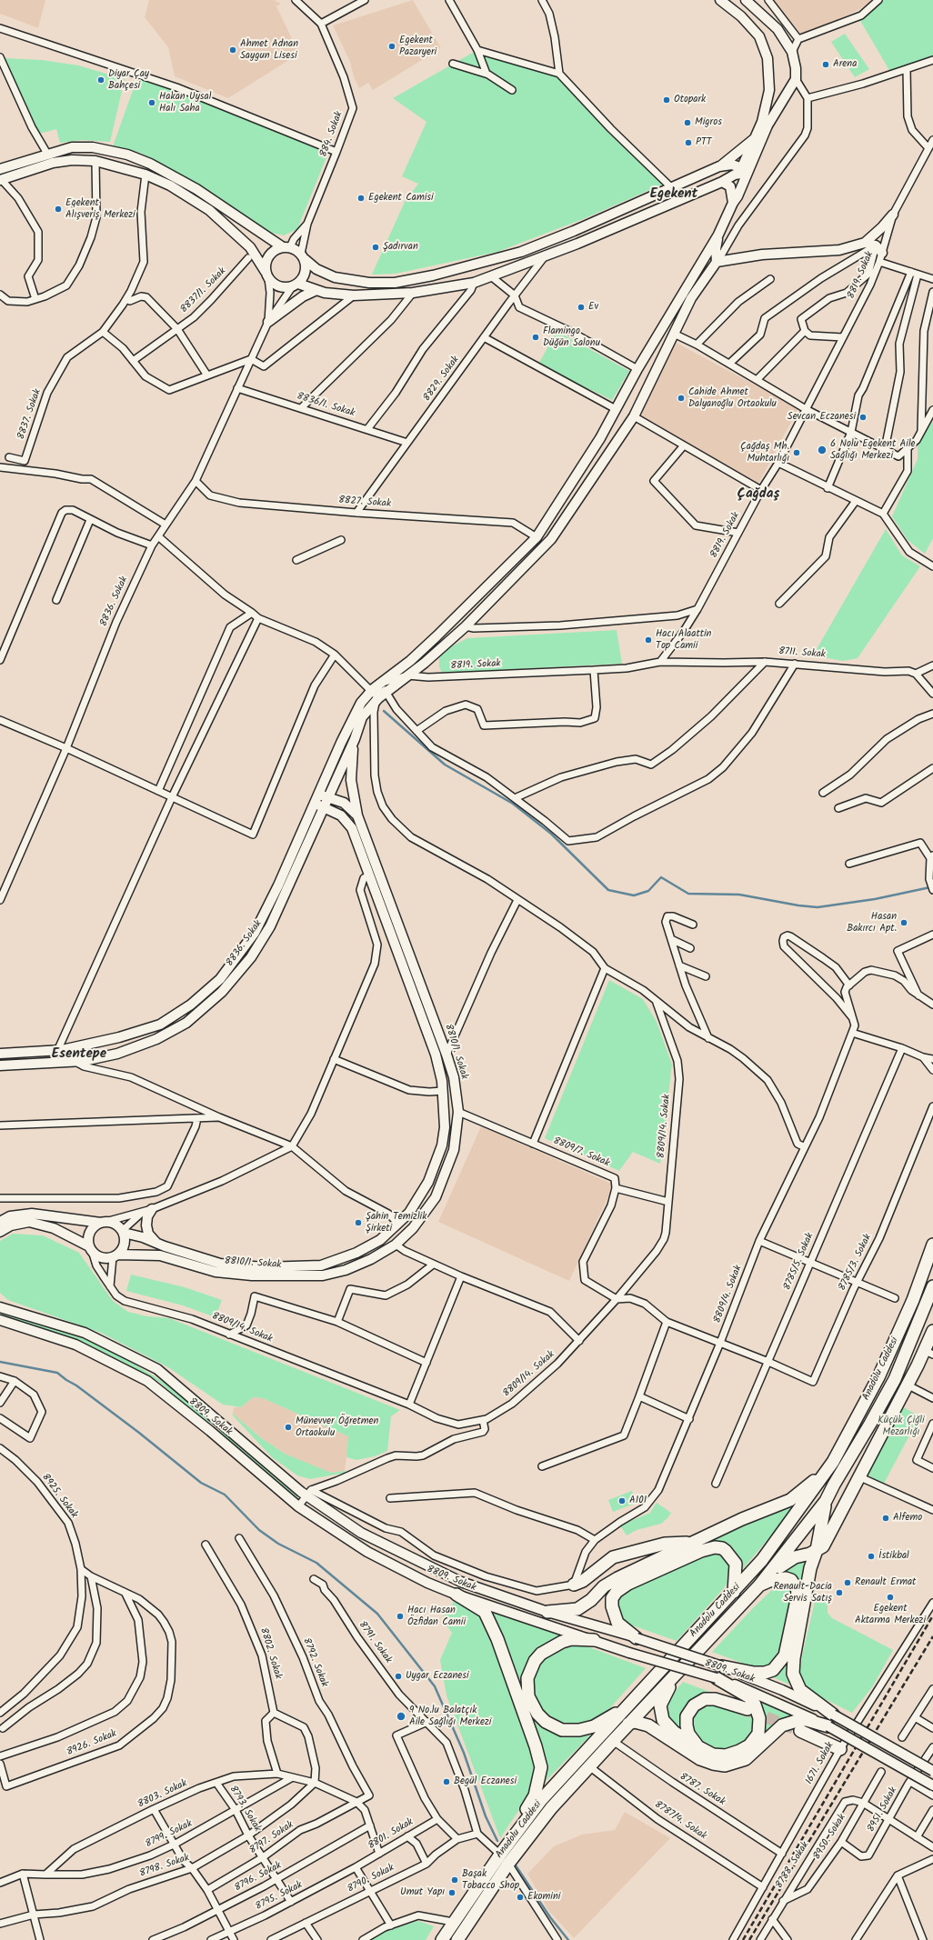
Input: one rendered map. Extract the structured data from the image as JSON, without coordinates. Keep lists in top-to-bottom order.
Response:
{
  "streets": {
    "highway": ["Anadolu Caddesi"],
    "street": [
      "884. Sokak",
      "8819. Sokak",
      "8837/1. Sokak",
      "8829. Sokak",
      "8836/1. Sokak",
      "8837. Sokak",
      "8827. Sokak",
      "8836. Sokak",
      "8711. Sokak",
      "8810/1. Sokak",
      "8809/14. Sokak",
      "8809/7. Sokak",
      "8785/5. Sokak",
      "8785/3. Sokak",
      "8809/4. Sokak",
      "8809. Sokak",
      "8925. Sokak",
      "8791. Sokak",
      "8802. Sokak",
      "8792. Sokak",
      "8926. Sokak",
      "1671. Sokak",
      "8787. Sokak",
      "8803. Sokak",
      "8793. Sokak",
      "8951. Sokak",
      "8787/4. Sokak",
      "8799. Sokak",
      "8801. Sokak",
      "8950. Sokak",
      "8797. Sokak",
      "8788. Sokak",
      "8798. Sokak",
      "8796. Sokak",
      "8790. Sokak",
      "8795. Sokak"
    ]
  },
  "crossings": [
    ["8819. Sokak", "8836. Sokak"],
    ["8819. Sokak", "8711. Sokak"],
    ["8829. Sokak", "8836/1. Sokak"],
    ["8829. Sokak", "8827. Sokak"],
    ["8836/1. Sokak", "8836. Sokak"],
    ["8827. Sokak", "8836. Sokak"],
    ["8836. Sokak", "8810/1. Sokak"],
    ["8810/1. Sokak", "8809/14. Sokak"],
    ["8810/1. Sokak", "8809/7. Sokak"],
    ["8785/5. Sokak", "8785/3. Sokak"],
    ["Anadolu Caddesi", "8787. Sokak"],
    ["Anadolu Caddesi", "8787/4. Sokak"],
    ["8925. Sokak", "8926. Sokak"],
    ["8791. Sokak", "8790. Sokak"],
    ["8792. Sokak", "8797. Sokak"],
    ["1671. Sokak", "8787. Sokak"],
    ["1671. Sokak", "8787/4. Sokak"],
    ["8803. Sokak", "8793. Sokak"],
    ["8803. Sokak", "8799. Sokak"],
    ["8803. Sokak", "8797. Sokak"],
    ["8803. Sokak", "8798. Sokak"],
    ["8793. Sokak", "8799. Sokak"],
    ["8793. Sokak", "8797. Sokak"],
    ["8793. Sokak", "8798. Sokak"],
    ["8793. Sokak", "8796. Sokak"],
    ["8793. Sokak", "8795. Sokak"],
    ["8951. Sokak", "8950. Sokak"],
    ["8801. Sokak", "8795. Sokak"],
    ["8950. Sokak", "8788. Sokak"]
  ],
  "districts": ["Egekent", "Çağdaş", "Esentepe"],
  "parks": ["Küçük Çiğli Mezarlığı"],
  "places": [
    "Egekent Pazaryeri",
    "Ahmet Adnan Saygun Lisesi",
    "Arena",
    "Diyar Çay Bahçesi",
    "Otopark",
    "Hakan Uysal Halı Saha",
    "Migros",
    "PTT",
    "Egekent Camisi",
    "Egekent Alışveriş Merkezi",
    "Şadırvan",
    "Ev",
    "Flamingo Düğün Salonu",
    "Cahide Ahmet Dalyanoğlu Ortaokulu",
    "Sevcan Eczanesi",
    "6 Nolu Egekent Aile Sağlığı Merkezi",
    "Çağdaş Mh. Muhtarlığı",
    "Hacı Alaattin Top Camii",
    "Hasan Bakırcı Apt.",
    "Şahin Temizlik Şirketi",
    "Münevver Öğretmen Ortaokulu",
    "A101",
    "Alfemo",
    "İstikbal",
    "Renault Ermat",
    "Renault-Dacia Servis Satış",
    "Egekent Aktarma Merkezi",
    "Hacı Hasan Özfidan Camii",
    "Uygar Eczanesi",
    "9 No.lu Balatçık Aile Sağlığı Merkezi",
    "Begül Eczanesi",
    "Başak Tobacco Shop",
    "Umut Yapı",
    "Ekomini"
  ]
}
